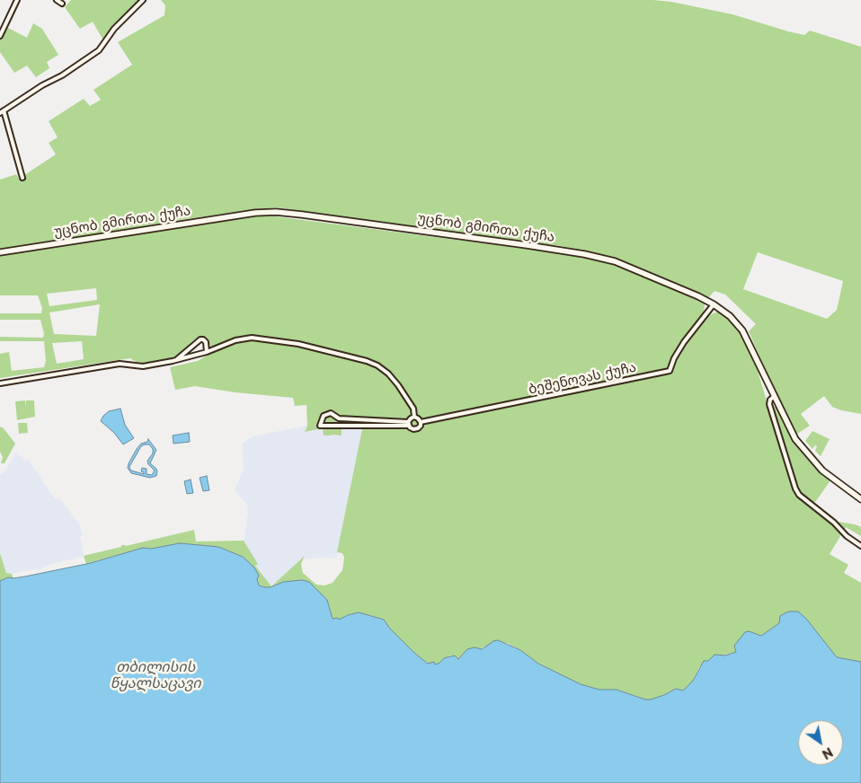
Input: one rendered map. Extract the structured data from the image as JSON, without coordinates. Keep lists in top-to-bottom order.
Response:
{
  "streets": {
    "main road": ["უცნობ გმირთა ქუჩა"],
    "street": ["ბეშენოვას ქუჩა"]
  },
  "crossings": [
    ["უცნობ გმირთა ქუჩა", "ბეშენოვას ქუჩა"]
  ],
  "water": ["თბილისის წყალსაცავი"],
  "north": "bottom right"
}
